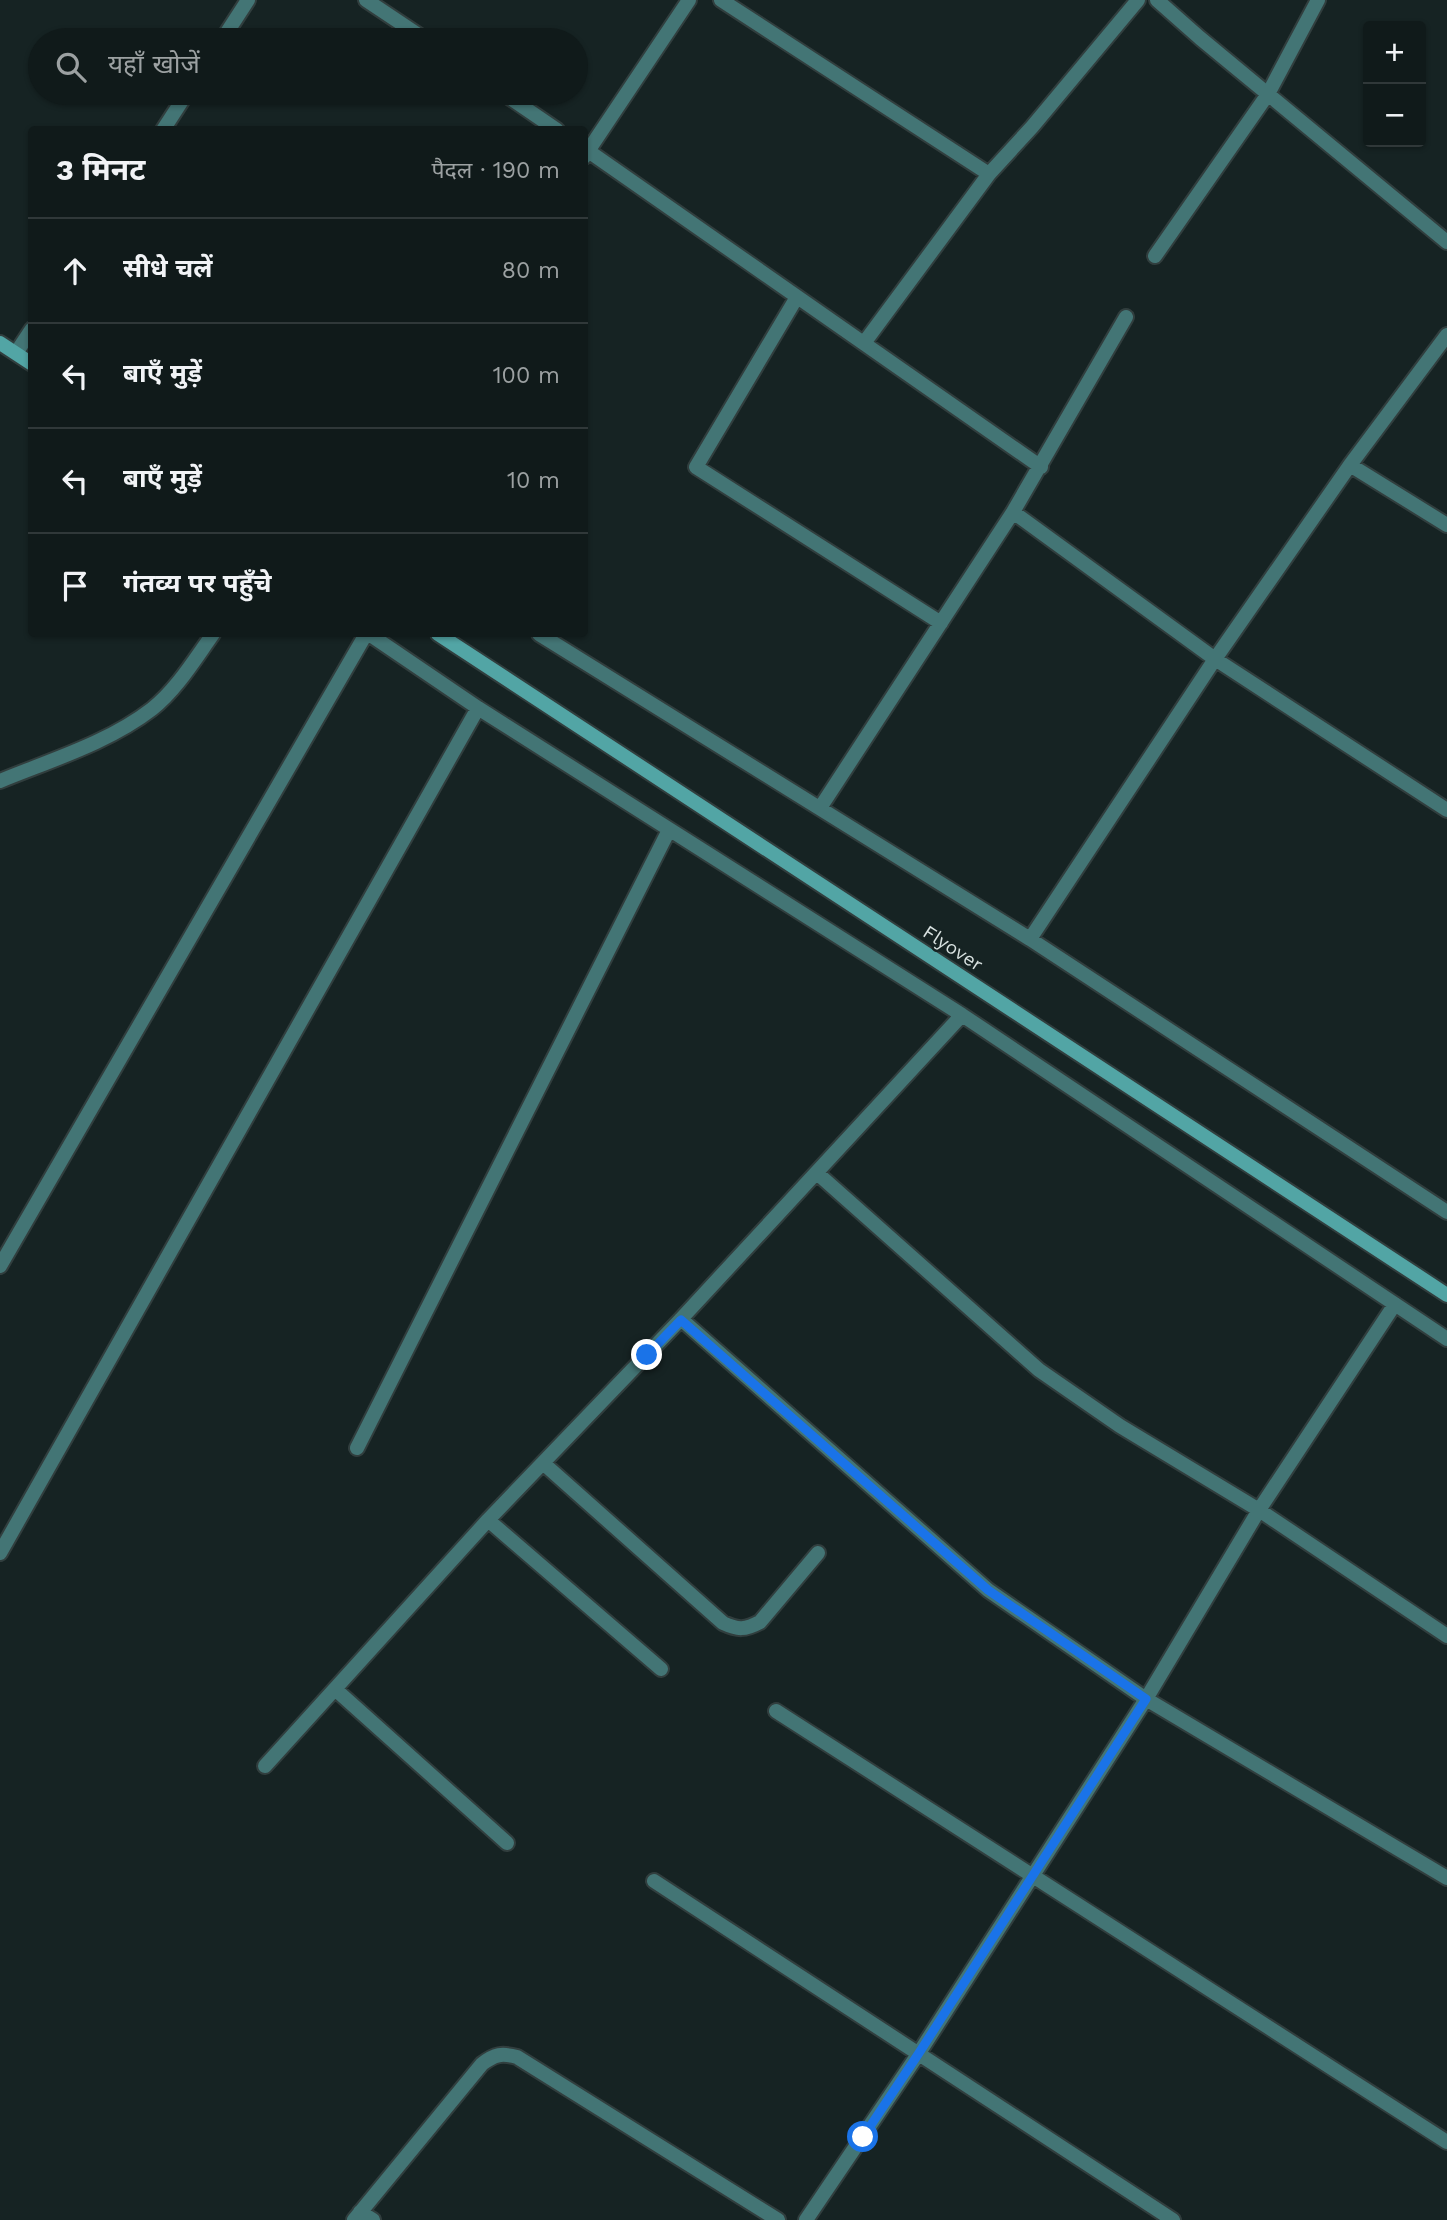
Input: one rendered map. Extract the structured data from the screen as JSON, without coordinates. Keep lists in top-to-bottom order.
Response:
{
  "streets": {
    "main road": ["Flyover"]
  },
  "page": {
    "map_buttons": ["+", "−"],
    "search": "यहाँ खोजें",
    "heading": ["3 मिनट", "पैदल · 190 m"],
    "list": [
      ["सीधे चलें", "80 m"],
      ["बाएँ मुड़ें", "100 m"],
      ["बाएँ मुड़ें", "10 m"],
      "गंतव्य पर पहुँचे"
    ]
  }
}
